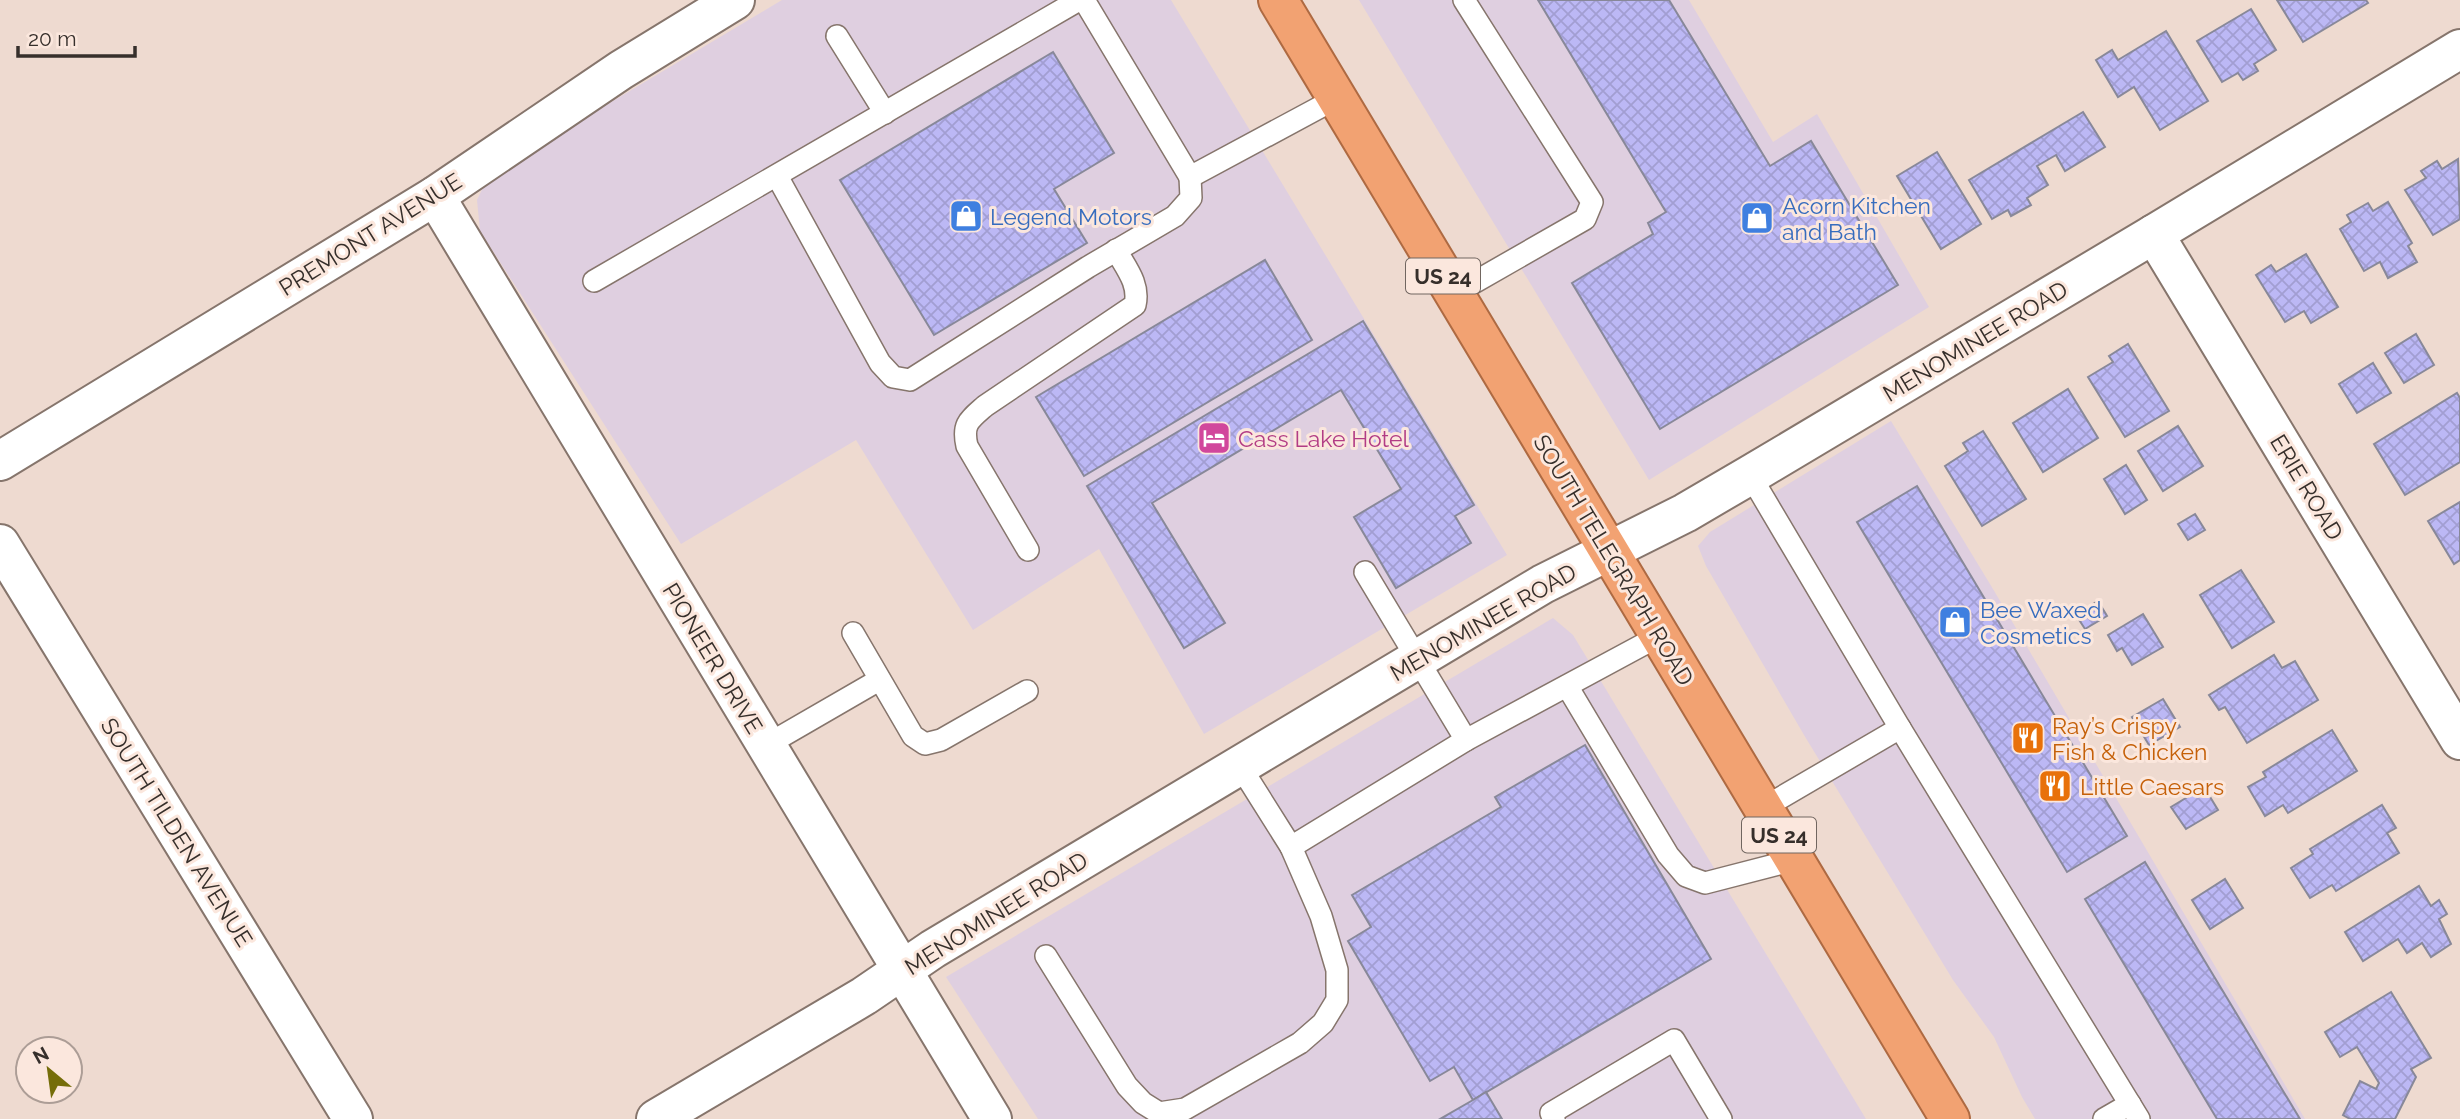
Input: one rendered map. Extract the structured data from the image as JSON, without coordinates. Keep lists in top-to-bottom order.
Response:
{
  "streets": {
    "highway": ["US 24", "SOUTH TELEGRAPH ROAD"],
    "street": [
      "PREMONT AVENUE",
      "MENOMINEE ROAD",
      "ERIE ROAD",
      "PIONEER DRIVE",
      "SOUTH TILDEN AVENUE"
    ]
  },
  "crossings": [
    ["PREMONT AVENUE", "PIONEER DRIVE"],
    ["MENOMINEE ROAD", "ERIE ROAD"],
    ["MENOMINEE ROAD", "SOUTH TELEGRAPH ROAD"],
    ["MENOMINEE ROAD", "PIONEER DRIVE"]
  ],
  "places": {
    "shop": ["Legend Motors", "Acorn Kitchen and Bath", "Bee Waxed Cosmetics"],
    "hotel": ["Cass Lake Hotel"],
    "restaurant": ["Ray’s Crispy Fish & Chicken", "Little Caesars"]
  },
  "scale_bar": "20 m",
  "north": "top left"
}
